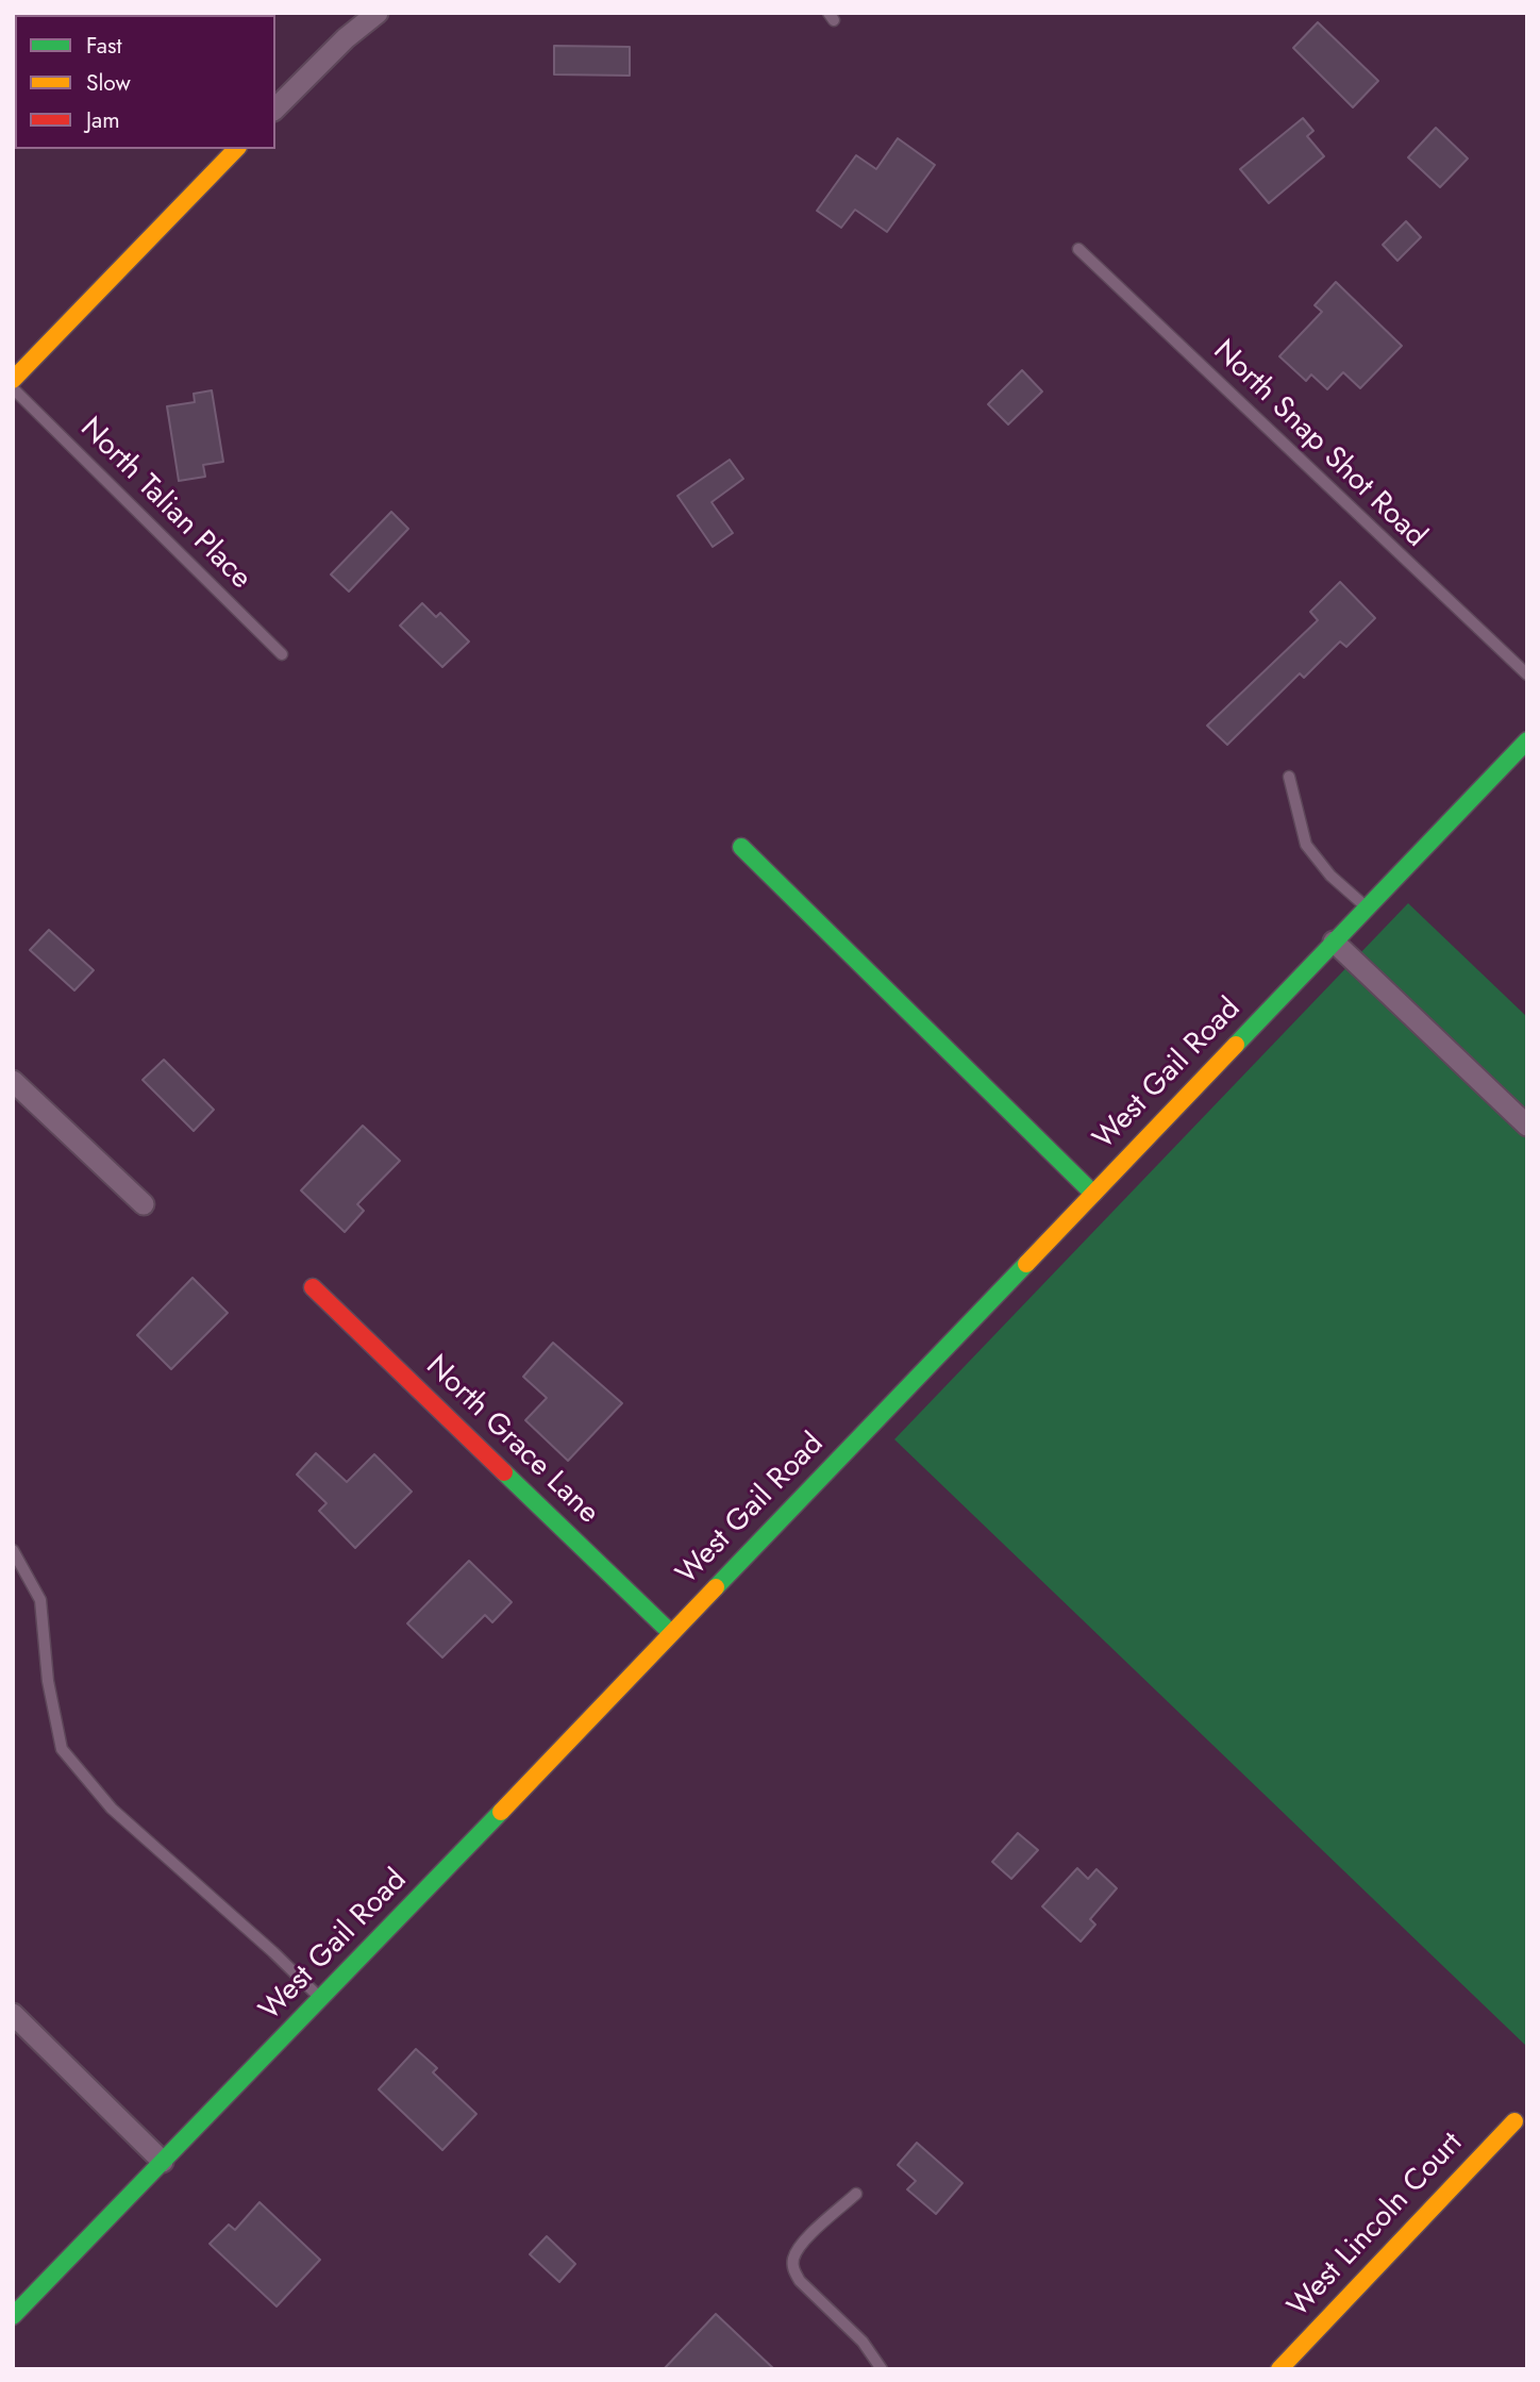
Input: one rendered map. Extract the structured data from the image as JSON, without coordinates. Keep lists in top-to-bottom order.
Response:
{
  "streets": {
    "street": ["West Gail Road", "North Grace Lane", "West Lincoln Court"],
    "lane": ["North Snap Shot Road", "North Talian Place"]
  },
  "crossings": [
    ["West Gail Road", "North Grace Lane"]
  ],
  "legend": ["Fast", "Slow", "Jam"]
}
